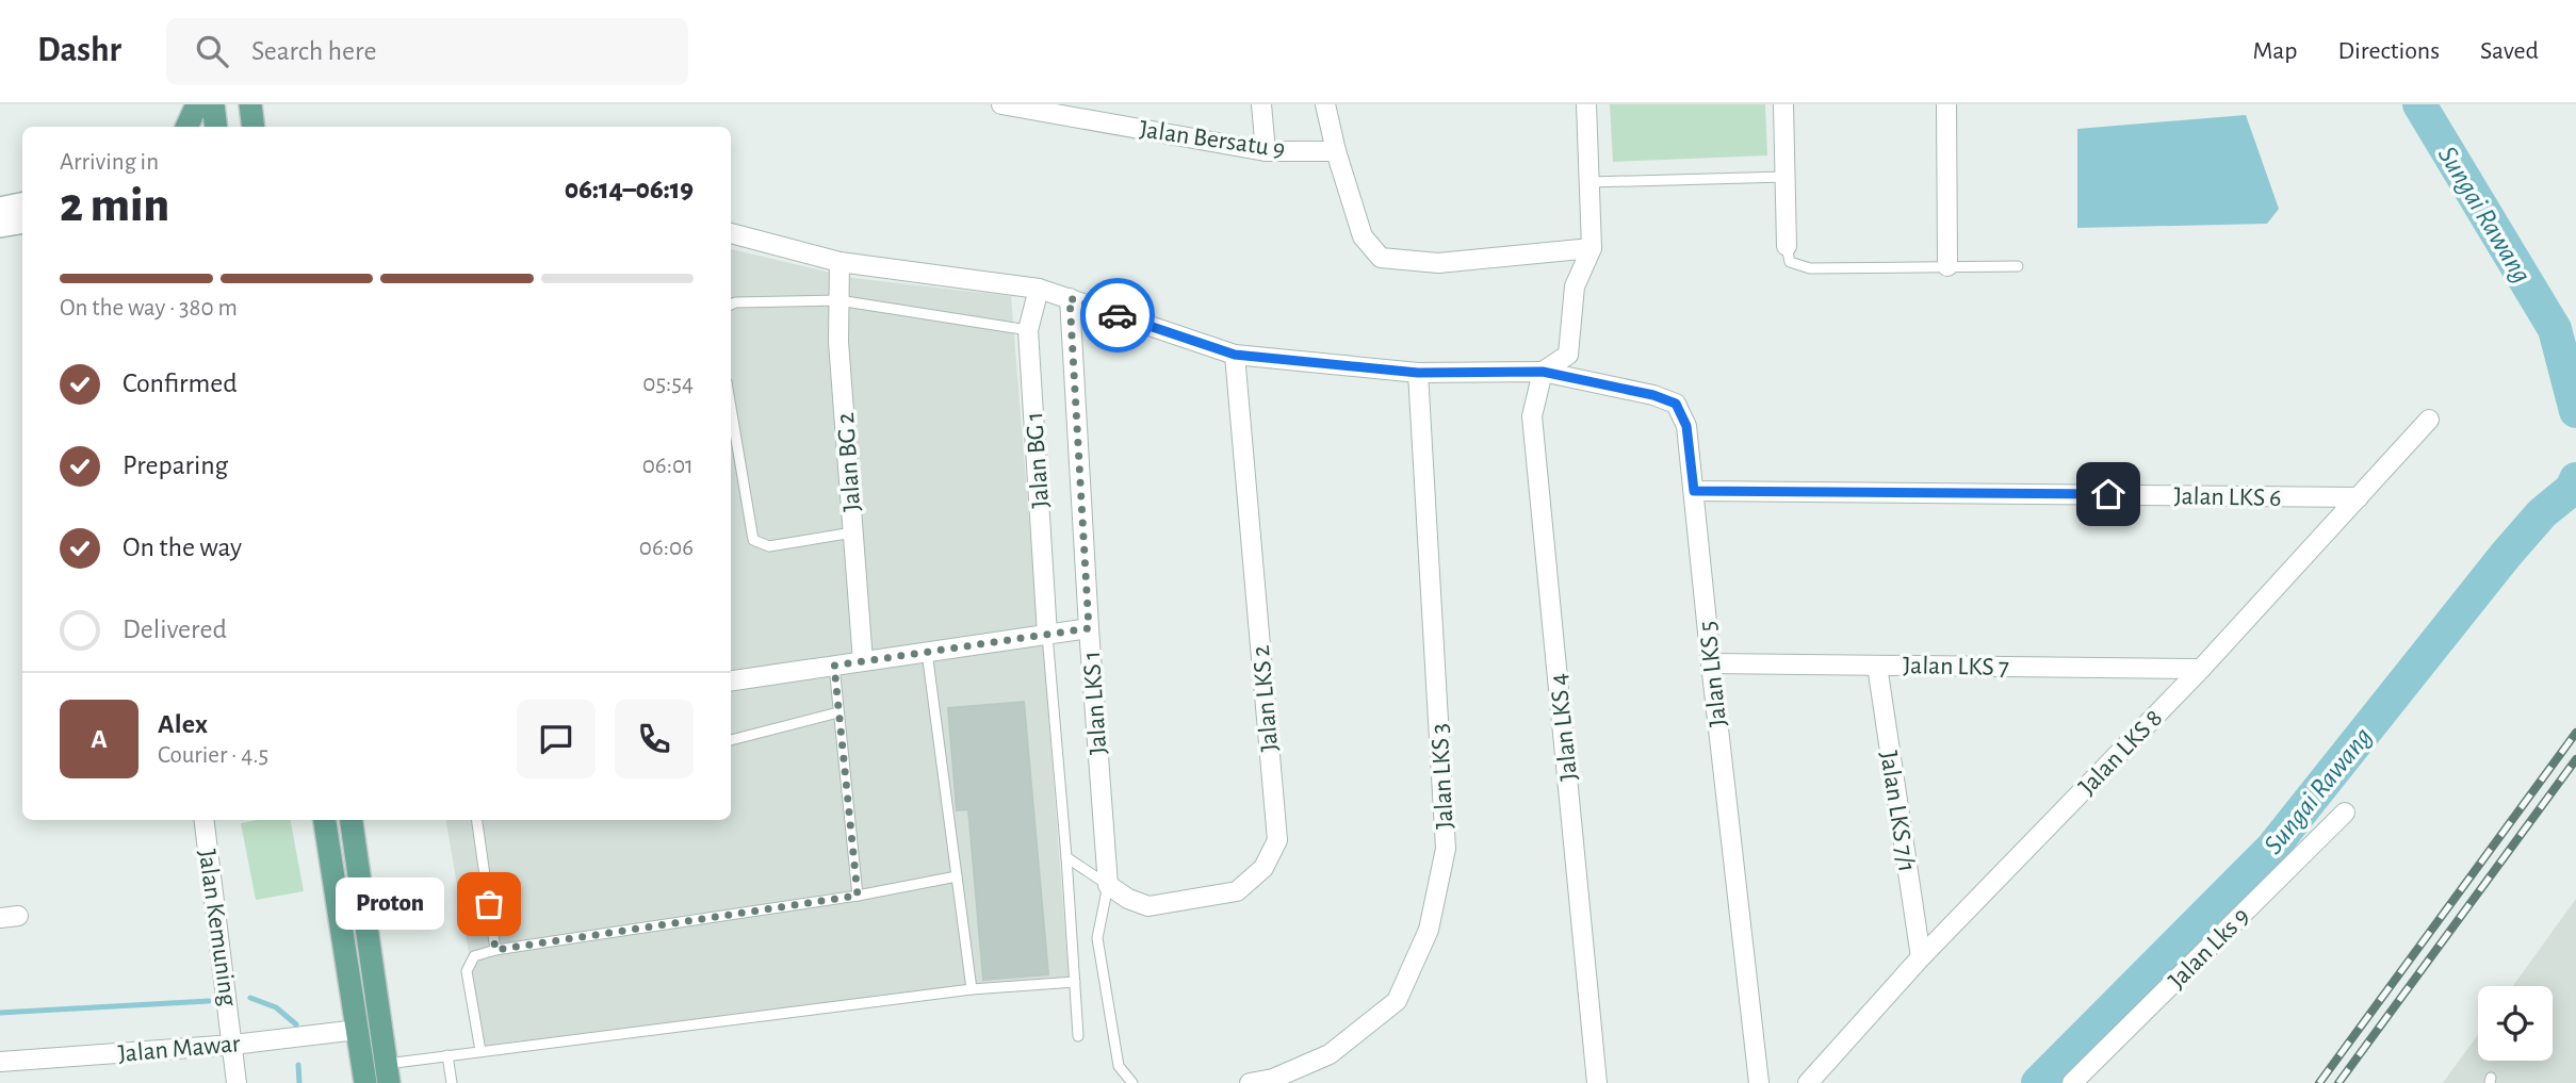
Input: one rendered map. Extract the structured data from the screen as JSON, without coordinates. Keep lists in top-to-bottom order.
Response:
{
  "streets": {
    "street": [
      "Jalan Bersatu 9",
      "Jalan BG 1",
      "Jalan BG 2",
      "Jalan LKS 6",
      "Jalan LKS 7",
      "Jalan LKS 5",
      "Jalan LKS 2",
      "Jalan LKS 1",
      "Jalan LKS 4",
      "Jalan LKS 8",
      "Jalan LKS 3",
      "Jalan LKS 7/1",
      "Jalan Kemuning",
      "Jalan Lks 9",
      "Jalan Mawar"
    ]
  },
  "crossings": [
    ["Jalan LKS 6", "Jalan LKS 5"],
    ["Jalan LKS 6", "Jalan LKS 8"],
    ["Jalan LKS 7", "Jalan LKS 5"],
    ["Jalan LKS 7", "Jalan LKS 8"],
    ["Jalan LKS 7", "Jalan LKS 7/1"],
    ["Jalan LKS 5", "Jalan LKS 4"],
    ["Jalan LKS 2", "Jalan LKS 1"],
    ["Jalan LKS 8", "Jalan LKS 7/1"],
    ["Jalan Kemuning", "Jalan Mawar"]
  ],
  "water": ["Sungai Rawang"],
  "places": ["Proton"],
  "page": {
    "header": "Dashr",
    "search": "Search here",
    "nav": ["Map", "Directions", "Saved"],
    "heading": ["2 min", "Arriving in", "06:14–06:19"],
    "panel": ["Alex", "Courier · 4.5"],
    "bar": "On the way · 380 m",
    "list": [
      ["Confirmed", "05:54"],
      ["Preparing", "06:01"],
      ["On the way", "06:06"],
      "Delivered"
    ],
    "round": "A",
    "bubble": "Proton"
  }
}
